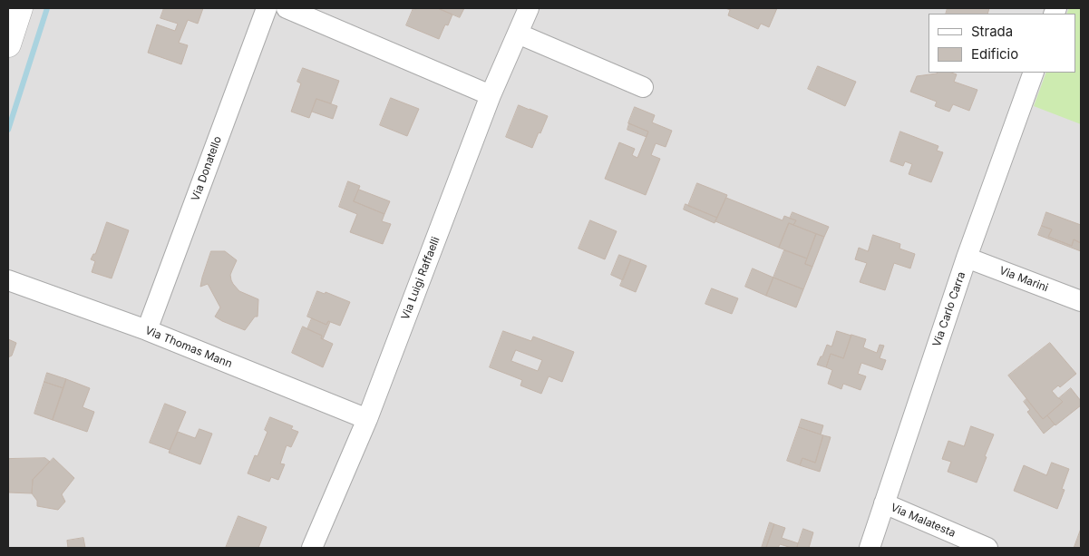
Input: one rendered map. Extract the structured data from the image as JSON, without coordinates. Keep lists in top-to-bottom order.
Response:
{
  "streets": {
    "street": [
      "Via Donatello",
      "Via Luigi Raffaelli",
      "Via Marini",
      "Via Carlo Carra",
      "Via Thomas Mann",
      "Via Malatesta"
    ]
  },
  "crossings": [
    ["Via Donatello", "Via Thomas Mann"],
    ["Via Luigi Raffaelli", "Via Thomas Mann"],
    ["Via Marini", "Via Carlo Carra"],
    ["Via Carlo Carra", "Via Malatesta"]
  ],
  "legend": ["Strada", "Edificio"]
}
